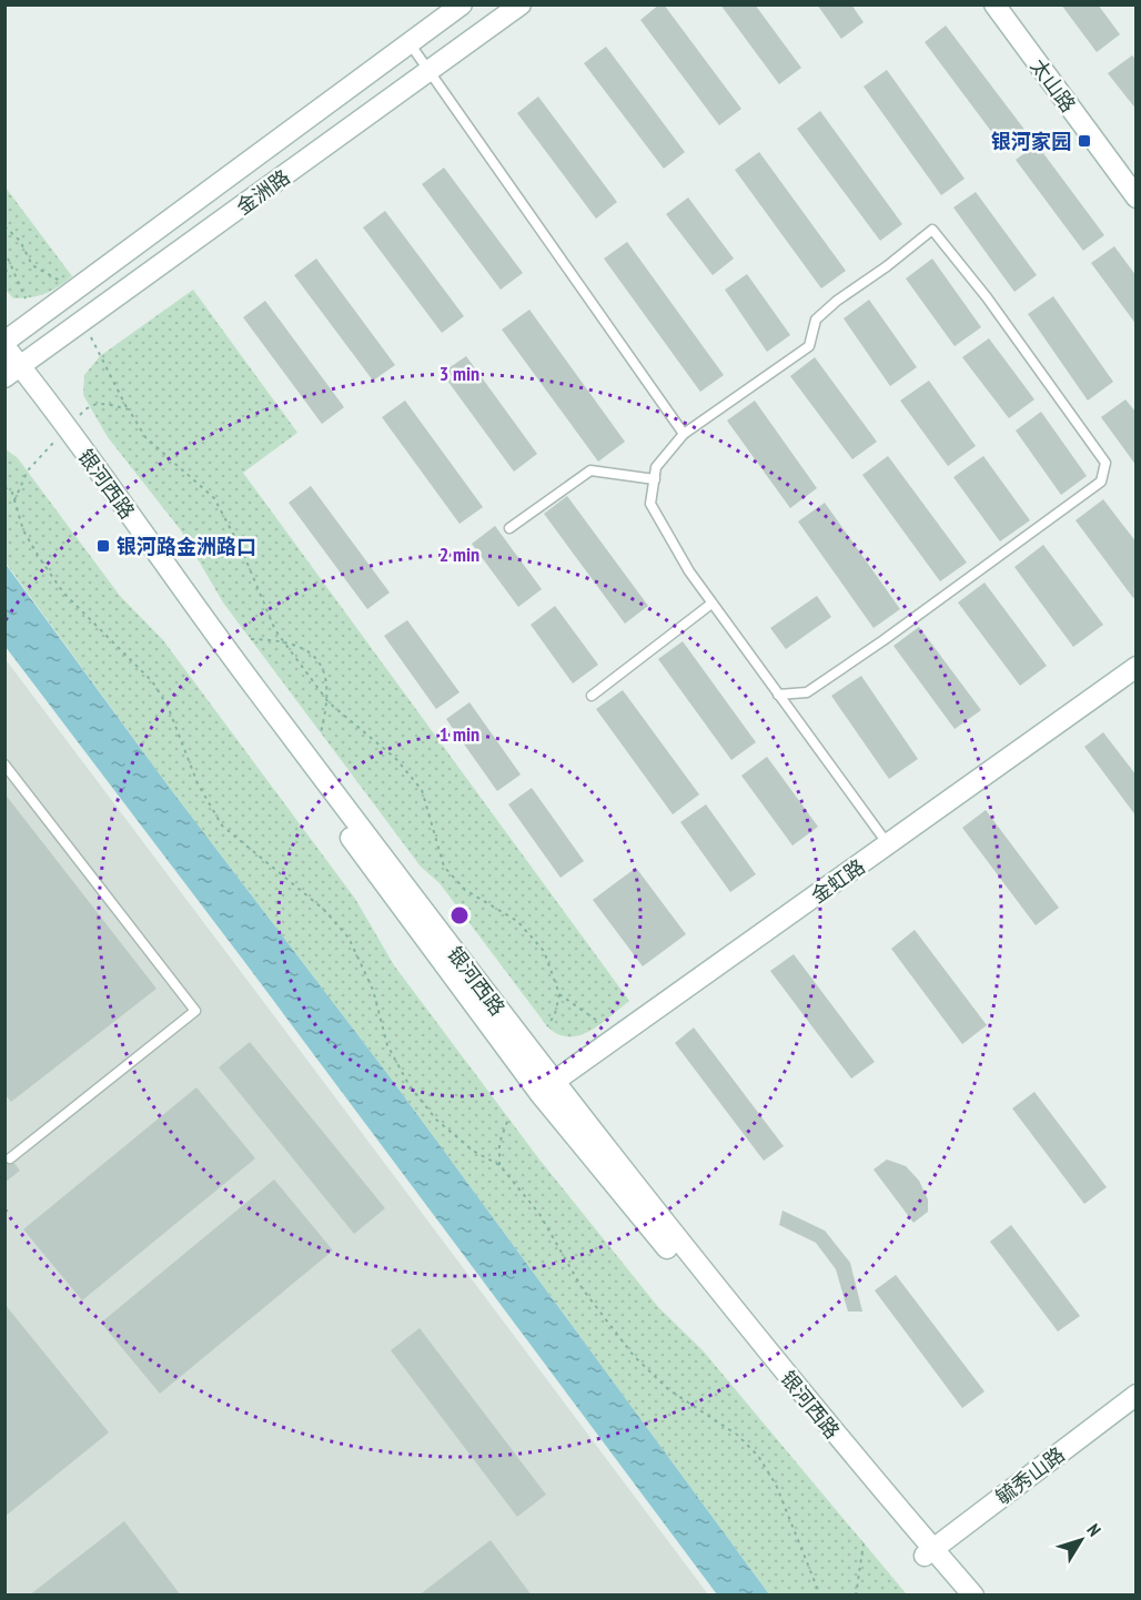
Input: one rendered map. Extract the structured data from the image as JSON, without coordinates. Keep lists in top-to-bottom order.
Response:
{
  "streets": {
    "main road": [
      "太山路",
      "金洲路",
      "银河西路",
      "金虹路",
      "毓秀山路"
    ]
  },
  "crossings": [
    ["金洲路", "银河西路"],
    ["银河西路", "金虹路"],
    ["银河西路", "毓秀山路"]
  ],
  "places": {
    "transit": ["银河家园", "银河路金洲路口"]
  },
  "north": "top right",
  "rings": ["3 min", "2 min", "1 min"]
}
